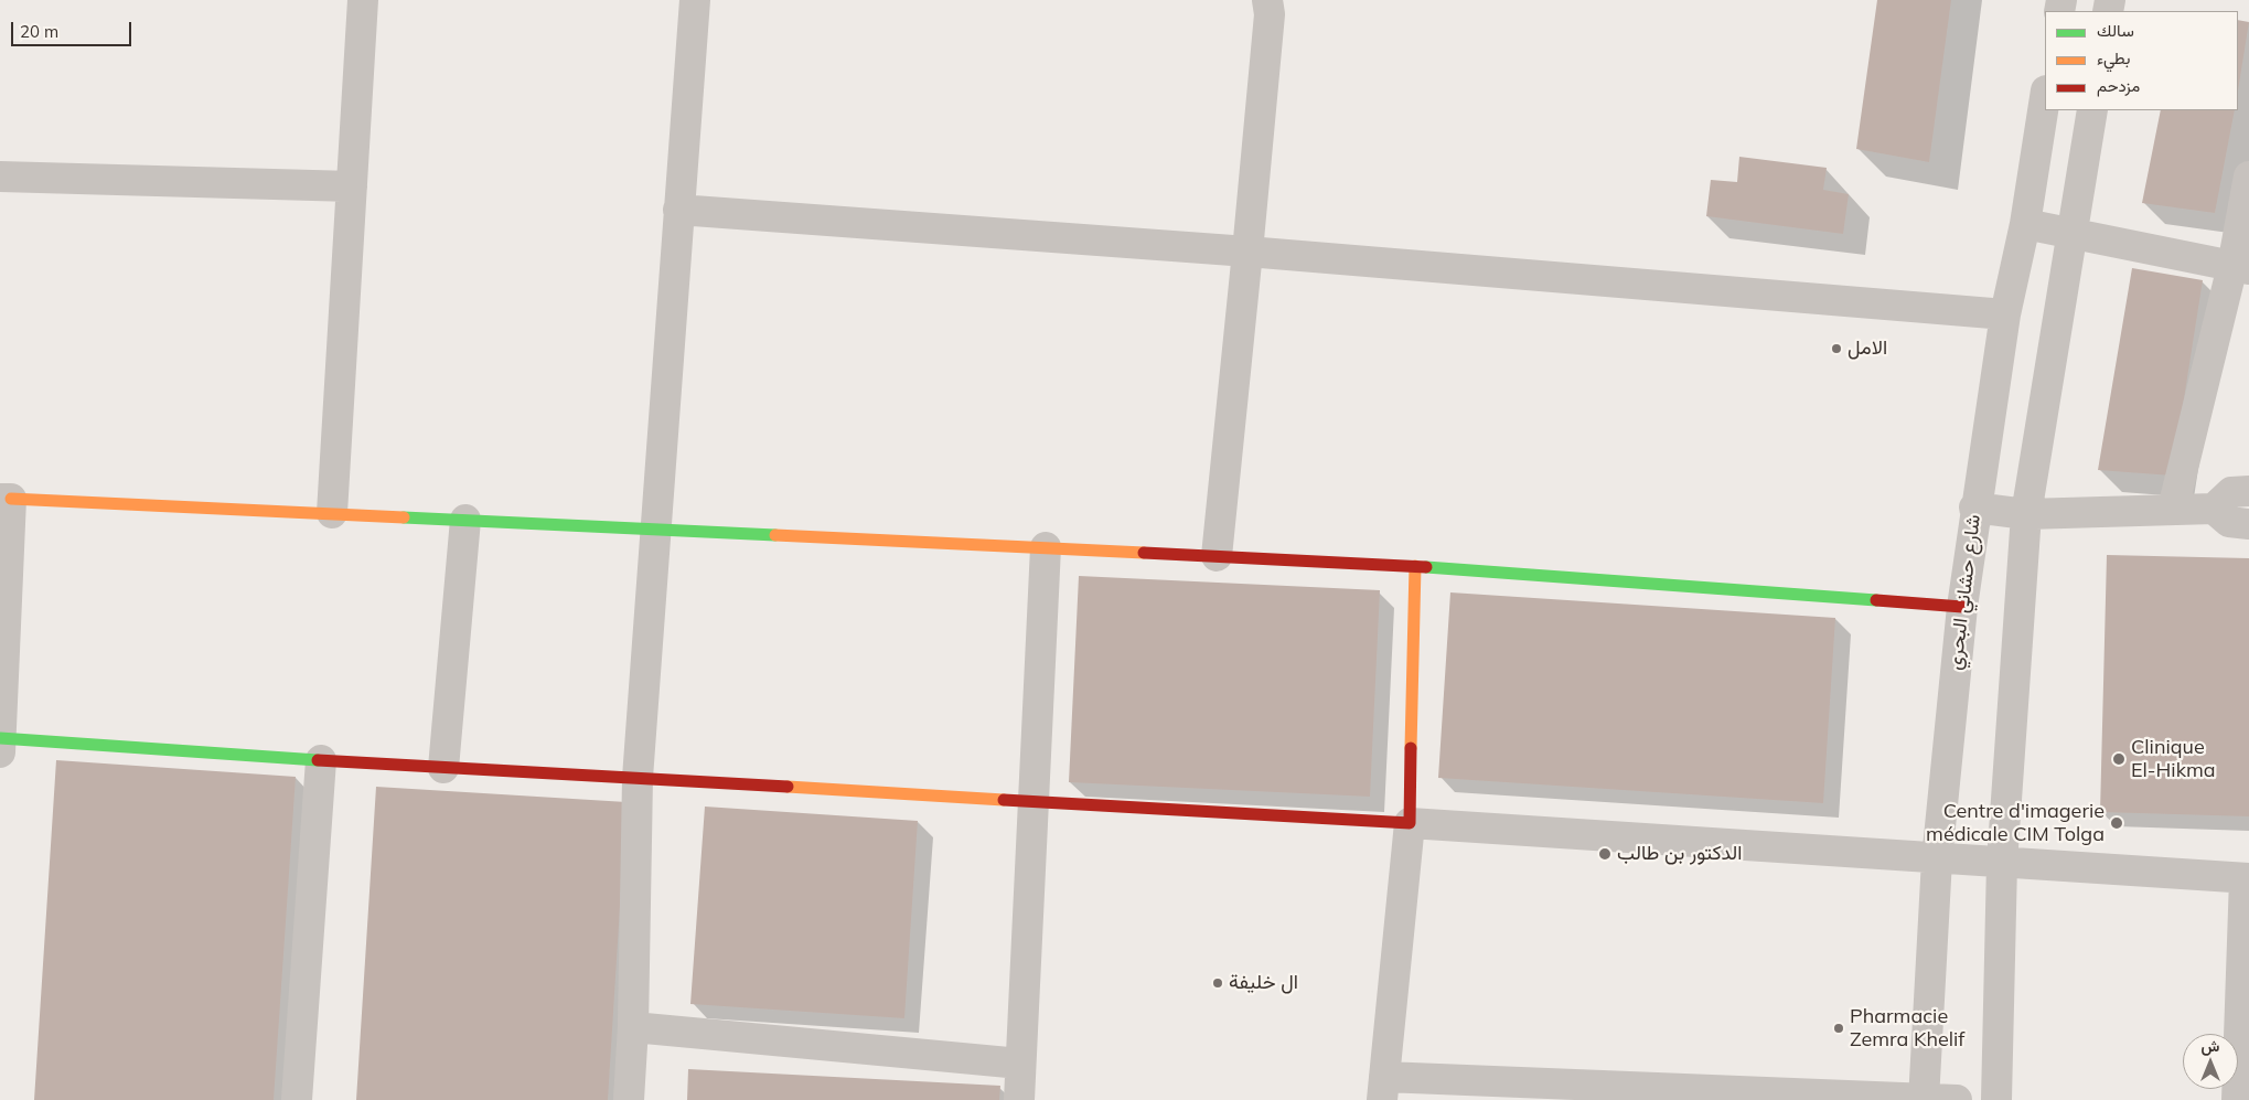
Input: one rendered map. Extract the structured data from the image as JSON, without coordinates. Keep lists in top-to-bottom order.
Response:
{
  "streets": {
    "street": ["شارع حشاني البحري"]
  },
  "places": [
    "الامل",
    "Clinique El-Hikma",
    "Centre d'imagerie médicale CIM Tolga",
    "الدكتور بن طالب",
    "ال خليفة",
    "Pharmacie Zemra Khelif"
  ],
  "legend": ["سالك", "بطيء", "مزدحم"],
  "scale_bar": "20 m",
  "north": "top"
}
